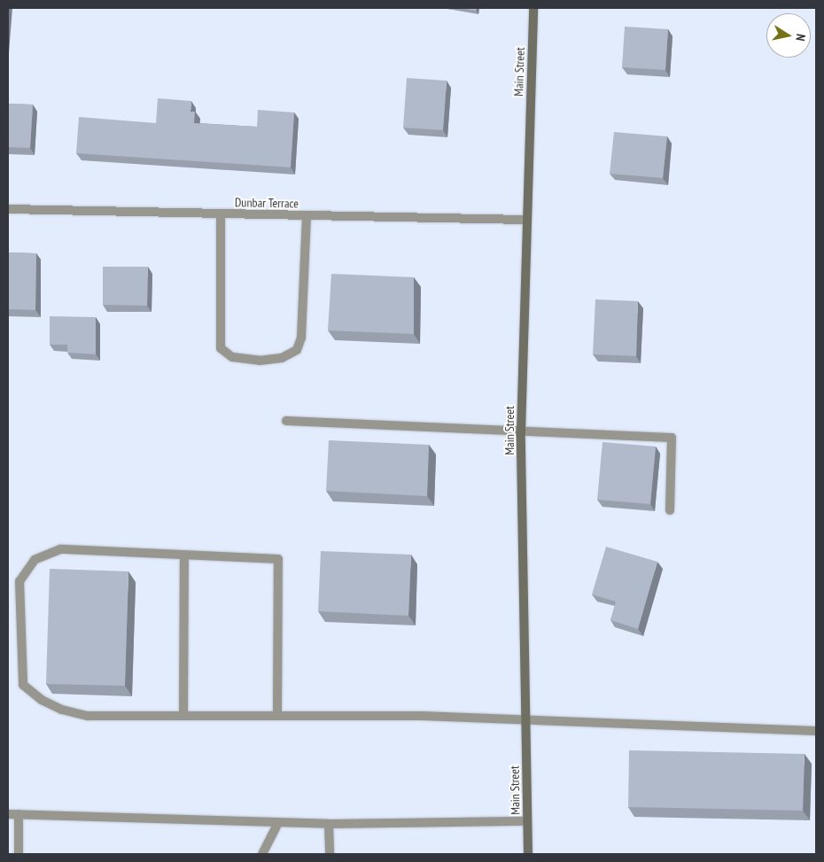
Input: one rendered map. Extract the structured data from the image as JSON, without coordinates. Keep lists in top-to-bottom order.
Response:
{
  "streets": {
    "main road": ["Main Street"],
    "street": ["Dunbar Terrace"]
  },
  "crossings": [
    ["Main Street", "Dunbar Terrace"]
  ],
  "north": "right"
}
